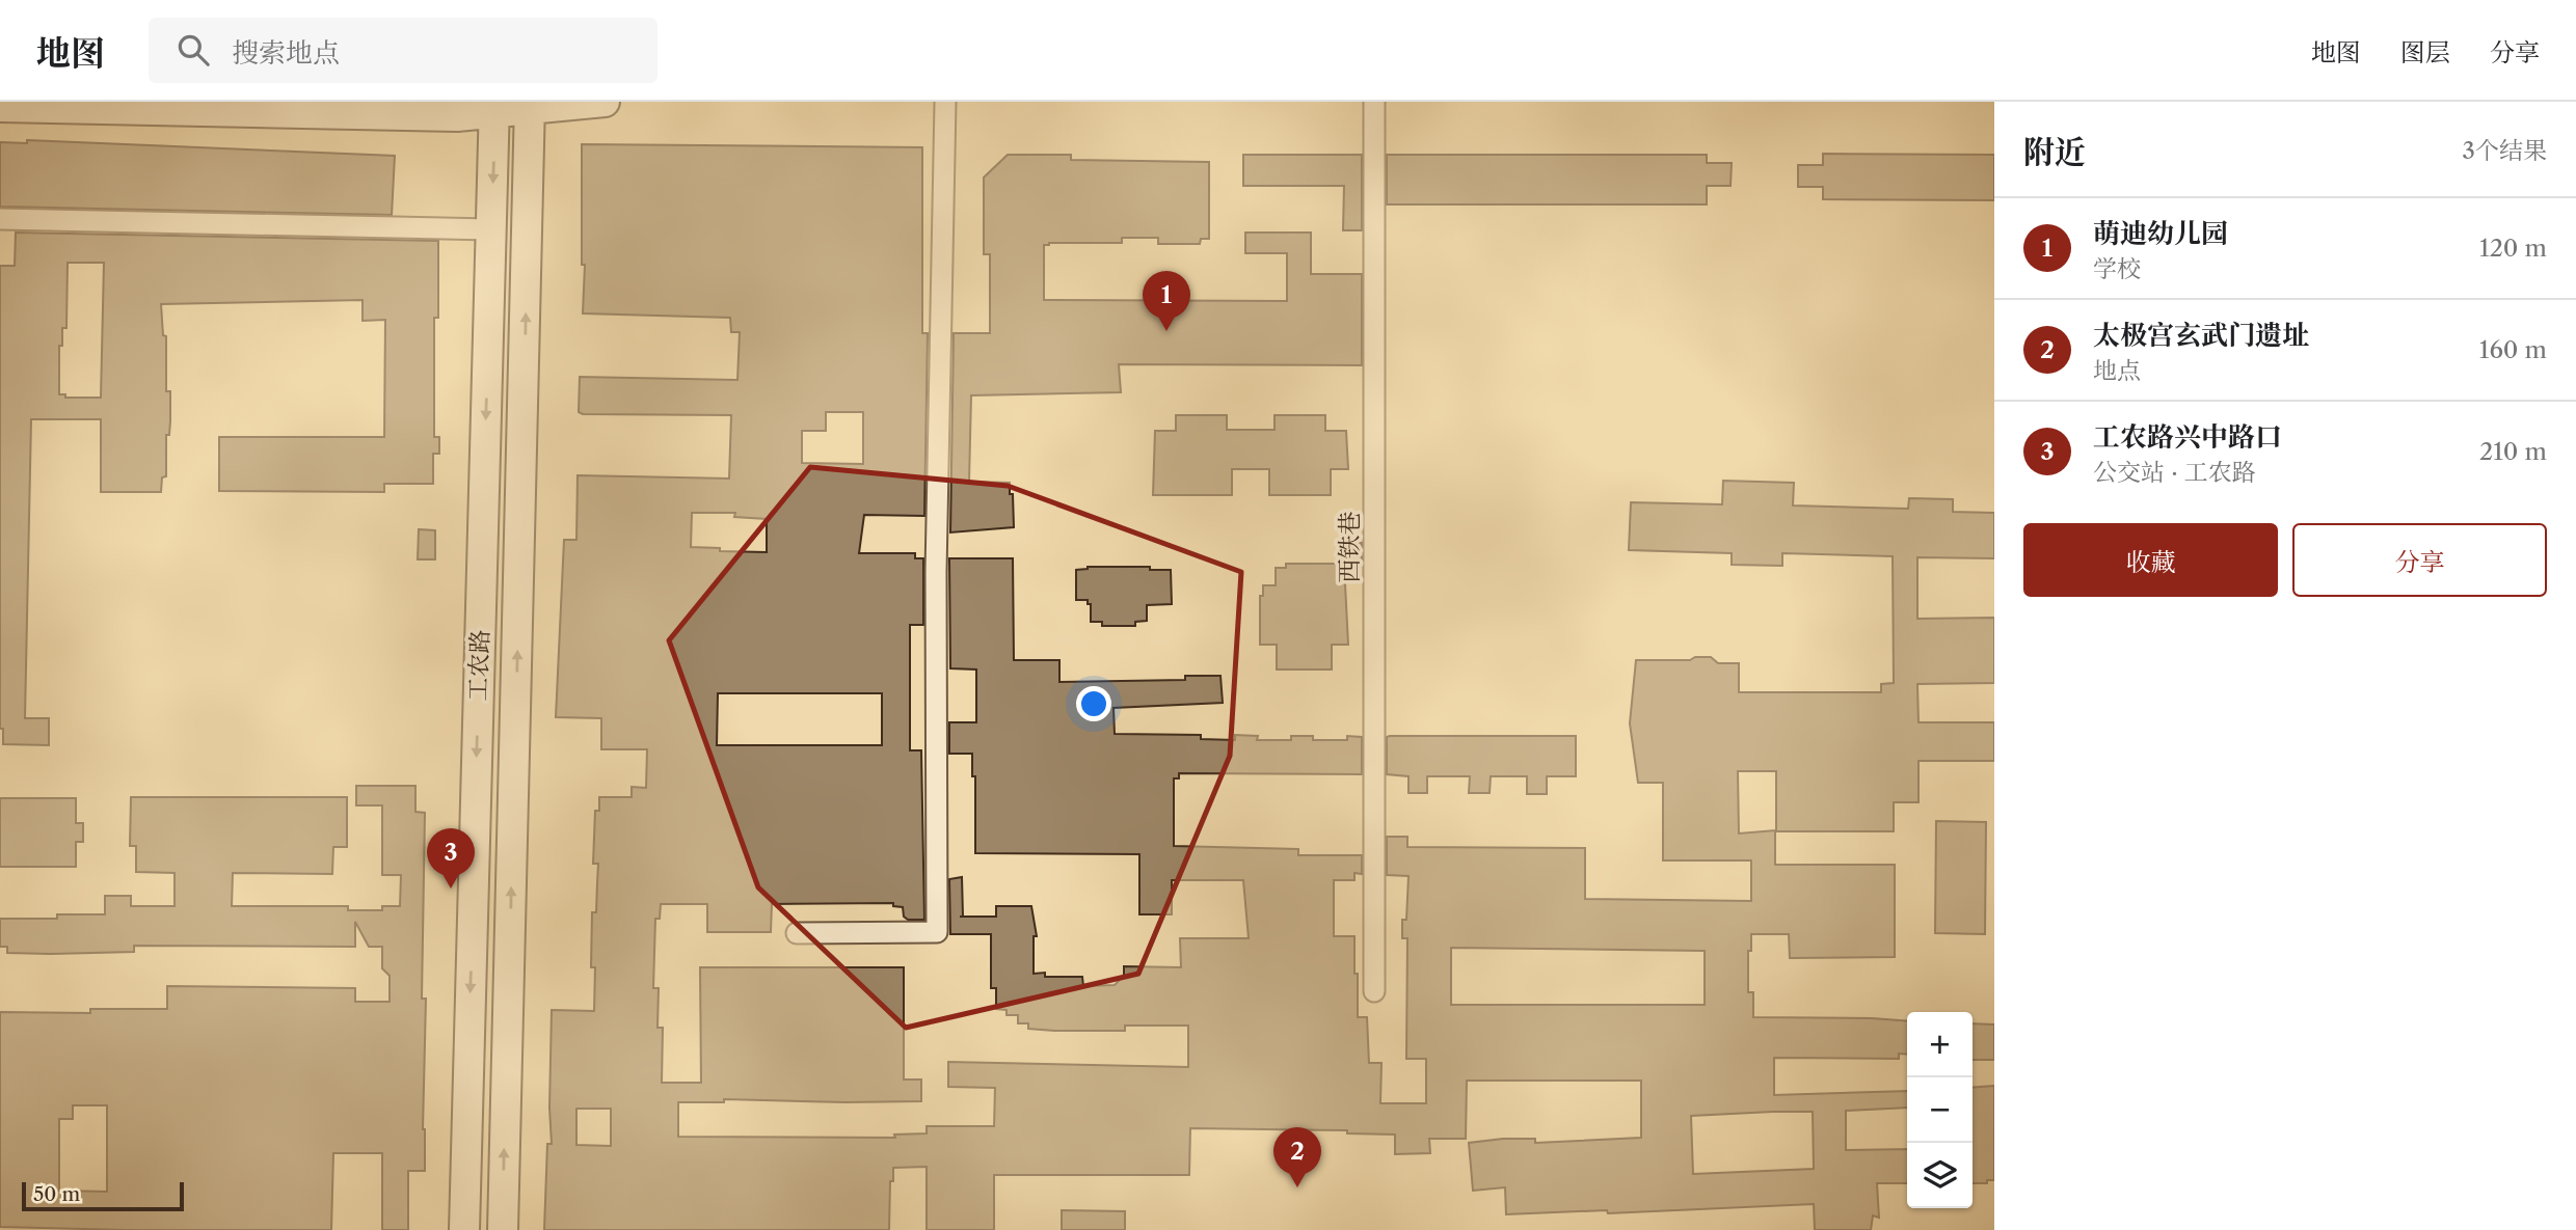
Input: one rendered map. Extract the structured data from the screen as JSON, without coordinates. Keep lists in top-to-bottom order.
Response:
{
  "streets": {
    "main road": ["工农路"],
    "street": ["西铁巷"]
  },
  "scale_bar": "50 m",
  "page": {
    "header": "地图",
    "search": "搜索地点",
    "nav": ["地图", "图层", "分享"],
    "heading": ["附近", "3个结果"],
    "list": [
      {
        "mark": "1",
        "name": "萌迪幼儿园",
        "note": "学校",
        "value": "120 m"
      },
      {
        "mark": "2",
        "name": "太极宫玄武门遗址",
        "note": "地点",
        "value": "160 m"
      },
      {
        "mark": "3",
        "name": "工农路兴中路口",
        "note": "公交站 · 工农路",
        "value": "210 m"
      }
    ],
    "pins": ["1", "3", "2"],
    "buttons": ["收藏", "分享"],
    "map_buttons": ["+", "−"],
    "scale": "50 m"
  }
}
